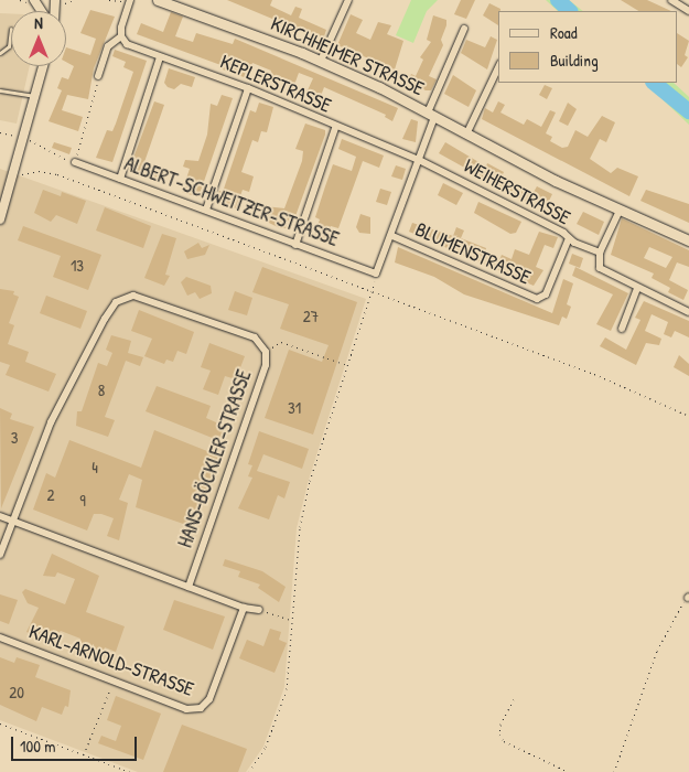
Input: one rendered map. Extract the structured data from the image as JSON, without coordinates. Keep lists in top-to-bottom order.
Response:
{
  "streets": {
    "main road": ["KIRCHHEIMER STRASSE"],
    "street": [
      "KEPLERSTRASSE",
      "WEIHERSTRASSE",
      "ALBERT-SCHWEITZER-STRASSE",
      "BLUMENSTRASSE",
      "HANS-BÖCKLER-STRASSE",
      "KARL-ARNOLD-STRASSE"
    ]
  },
  "crossings": [
    ["KEPLERSTRASSE", "WEIHERSTRASSE"],
    ["WEIHERSTRASSE", "BLUMENSTRASSE"]
  ],
  "house_numbers": [
    "13",
    "27",
    "8",
    "31",
    "3",
    "4",
    "2",
    "9",
    "20"
  ],
  "legend": ["Road", "Building"],
  "scale_bar": "100 m",
  "north": "top"
}
